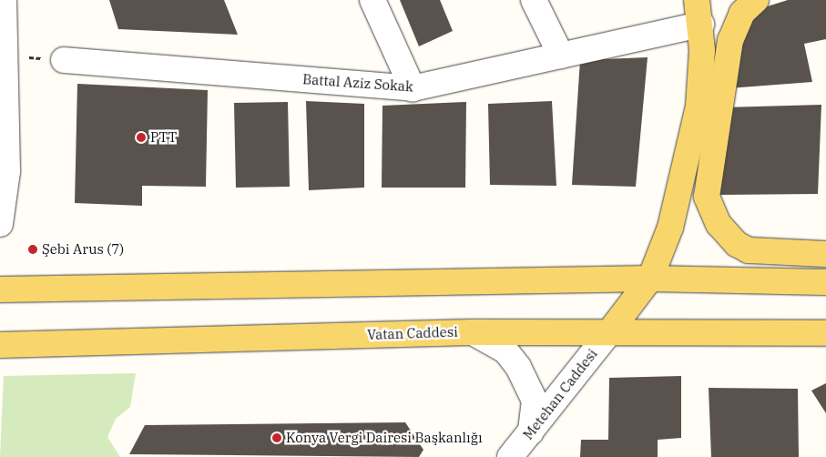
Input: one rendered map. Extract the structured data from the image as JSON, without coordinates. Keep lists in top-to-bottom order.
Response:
{
  "streets": {
    "main road": ["Vatan Caddesi"],
    "street": ["Battal Aziz Sokak", "Metehan Caddesi"]
  },
  "crossings": [
    ["Vatan Caddesi", "Metehan Caddesi"]
  ],
  "places": ["PTT", "Şebi Arus (7)", "Konya Vergi Dairesi Başkanlığı"]
}
